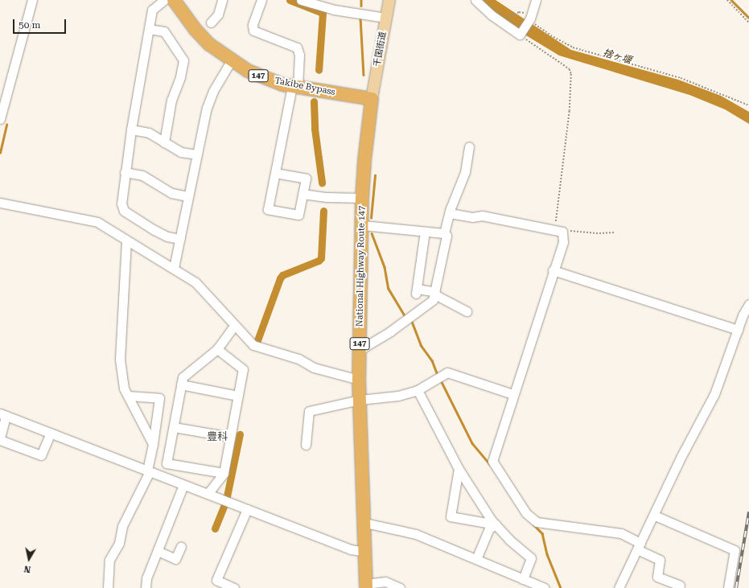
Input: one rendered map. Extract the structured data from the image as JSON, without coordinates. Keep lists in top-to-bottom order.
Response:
{
  "streets": {
    "highway": ["147", "Takibe Bypass", "National Highway Route 147"],
    "main road": ["千国街道"]
  },
  "crossings": [
    ["千国街道", "Takibe Bypass"],
    ["千国街道", "National Highway Route 147"],
    ["Takibe Bypass", "National Highway Route 147"]
  ],
  "districts": ["豊科"],
  "water": ["捨ヶ堰"],
  "scale_bar": "50 m",
  "north": "bottom"
}
